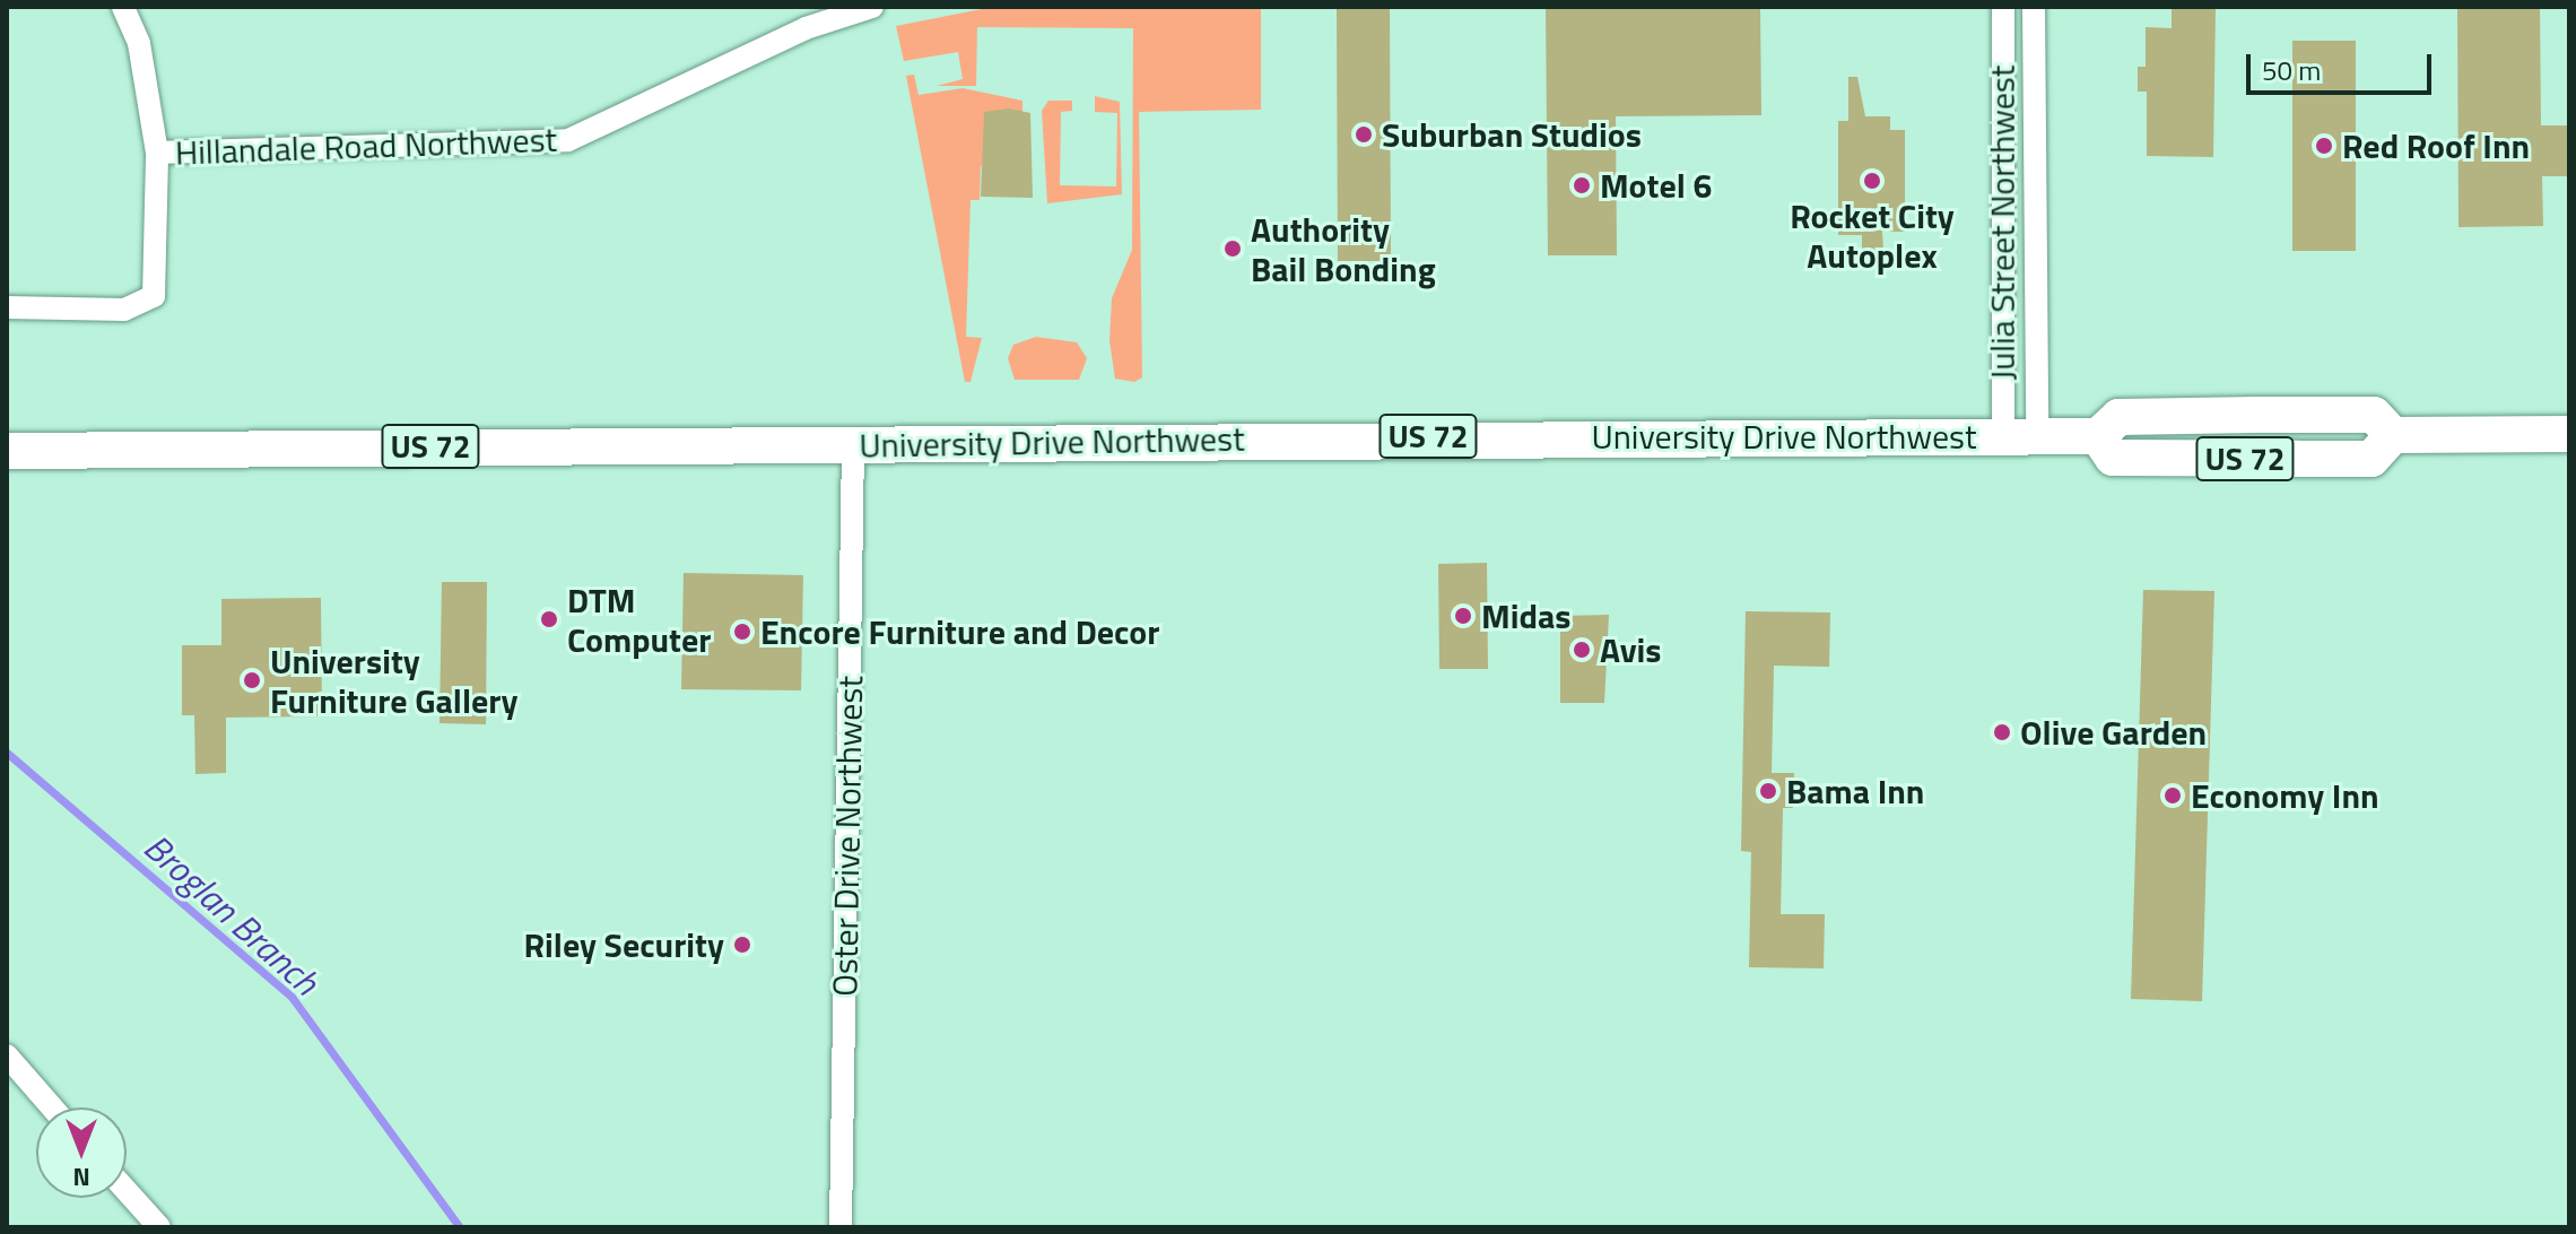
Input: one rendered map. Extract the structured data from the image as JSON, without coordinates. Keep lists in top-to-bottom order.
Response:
{
  "streets": {
    "highway": ["US 72", "University Drive Northwest"],
    "street": ["Hillandale Road Northwest", "Julia Street Northwest", "Oster Drive Northwest"]
  },
  "crossings": [
    ["Julia Street Northwest", "University Drive Northwest"],
    ["University Drive Northwest", "Oster Drive Northwest"]
  ],
  "water": ["Broglan Branch"],
  "places": [
    "Suburban Studios",
    "Red Roof Inn",
    "Rocket City Autoplex",
    "Motel 6",
    "Authority Bail Bonding",
    "Midas",
    "DTM Computer",
    "Encore Furniture and Decor",
    "Avis",
    "University Furniture Gallery",
    "Olive Garden",
    "Bama Inn",
    "Economy Inn",
    "Riley Security"
  ],
  "scale_bar": "50 m",
  "north": "bottom"
}
